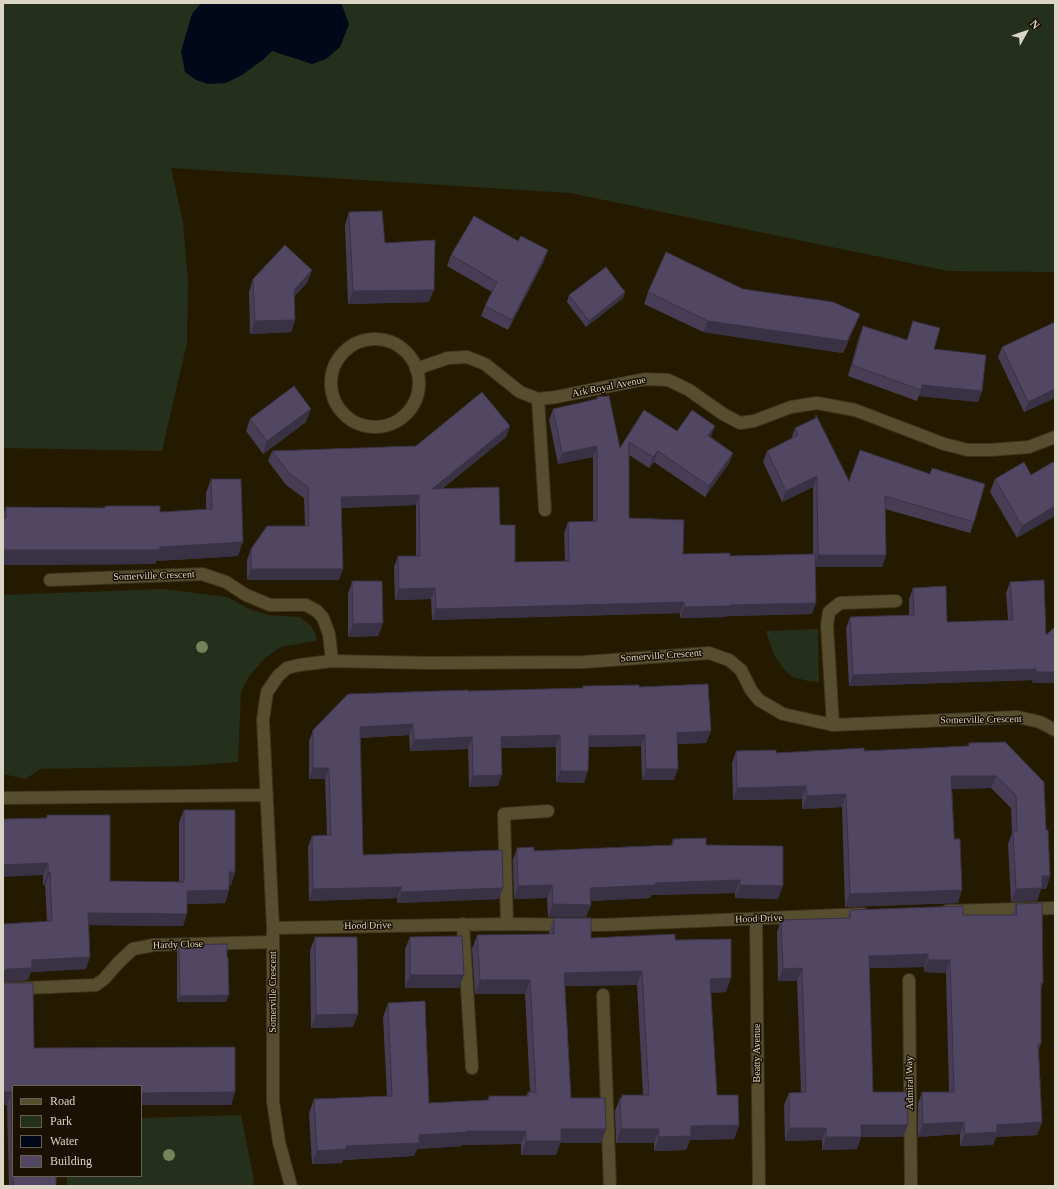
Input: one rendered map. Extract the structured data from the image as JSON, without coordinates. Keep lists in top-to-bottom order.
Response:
{
  "streets": {
    "street": [
      "Ark Royal Avenue",
      "Somerville Crescent",
      "Hood Drive",
      "Hardy Close",
      "Beatty Avenue",
      "Admiral Way"
    ]
  },
  "crossings": [
    ["Somerville Crescent", "Hood Drive"],
    ["Somerville Crescent", "Hardy Close"],
    ["Hood Drive", "Beatty Avenue"]
  ],
  "legend": [
    "Road",
    "Park",
    "Water",
    "Building"
  ],
  "north": "top right"
}
